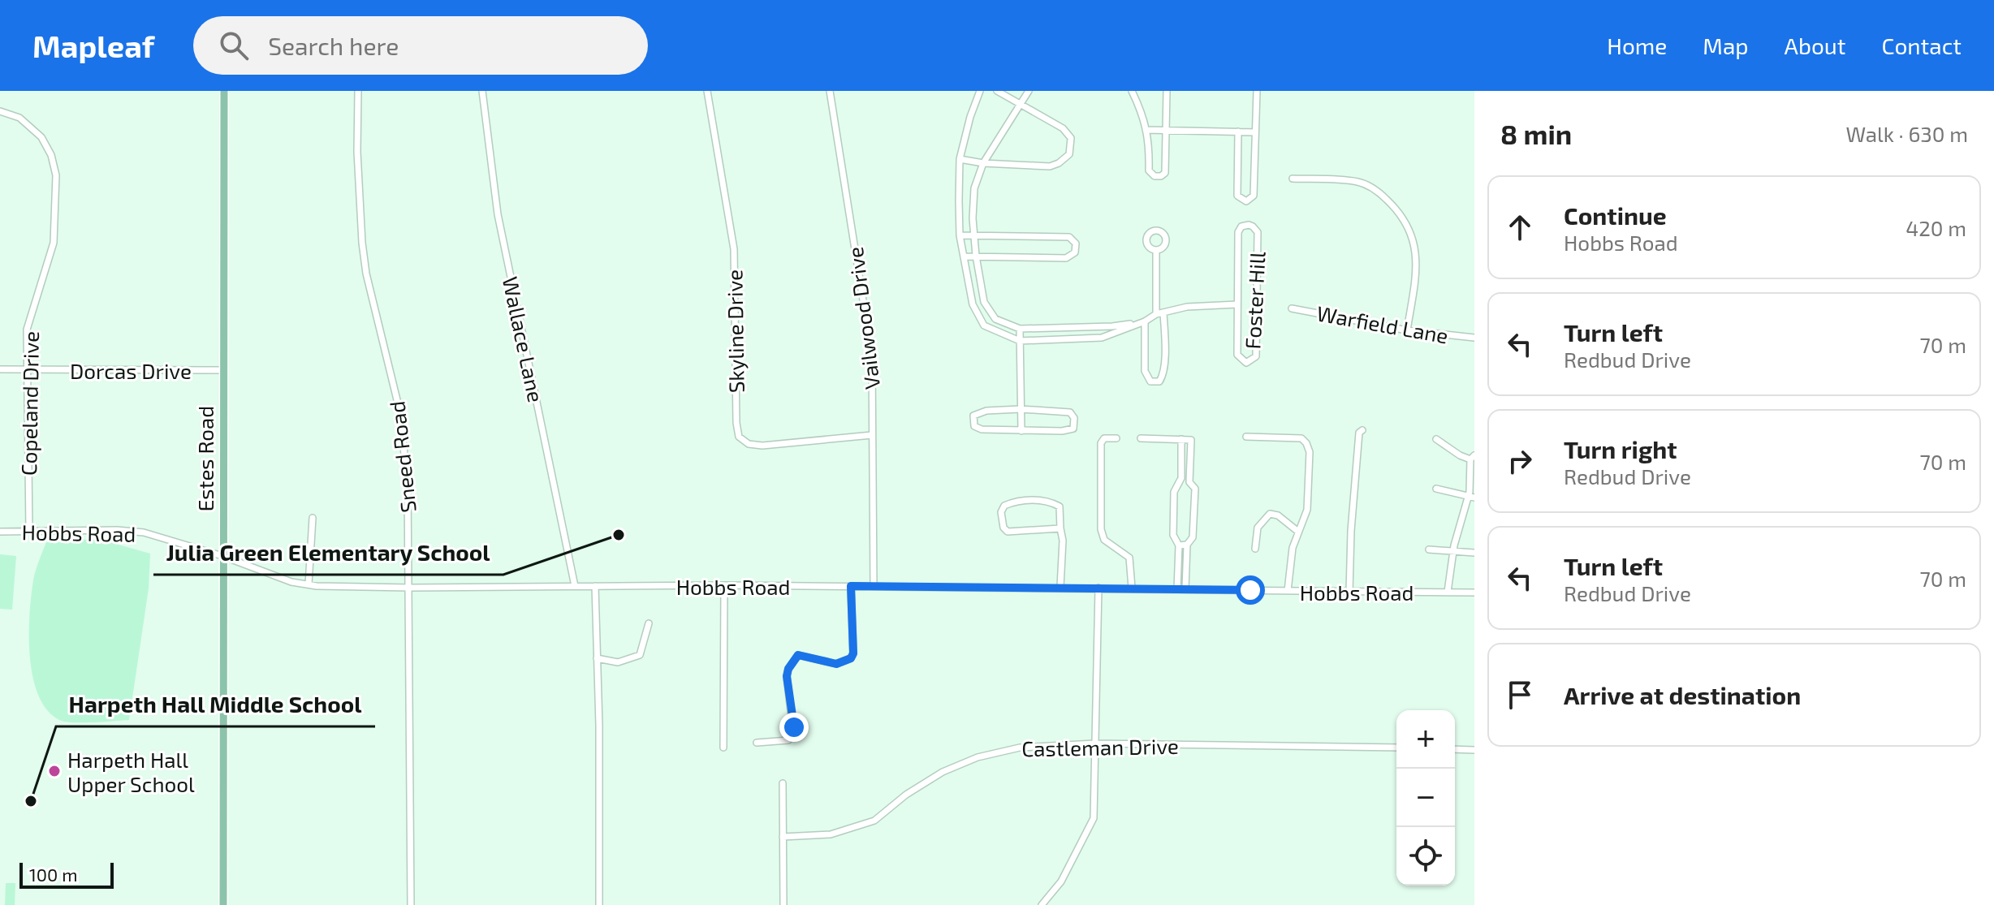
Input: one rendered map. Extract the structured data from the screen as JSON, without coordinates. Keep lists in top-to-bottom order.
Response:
{
  "streets": {
    "main road": ["Estes Road"],
    "street": [
      "Foster Hill",
      "Vailwood Drive",
      "Warfield Lane",
      "Skyline Drive",
      "Wallace Lane",
      "Dorcas Drive",
      "Copeland Drive",
      "Sneed Road",
      "Hobbs Road",
      "Castleman Drive"
    ]
  },
  "crossings": [
    ["Vailwood Drive", "Skyline Drive"],
    ["Vailwood Drive", "Hobbs Road"],
    ["Wallace Lane", "Hobbs Road"],
    ["Dorcas Drive", "Copeland Drive"],
    ["Dorcas Drive", "Estes Road"],
    ["Copeland Drive", "Hobbs Road"],
    ["Sneed Road", "Hobbs Road"],
    ["Estes Road", "Hobbs Road"]
  ],
  "places": ["Julia Green Elementary School", "Harpeth Hall Upper School", "Harpeth Hall Middle School"],
  "scale_bar": "100 m",
  "page": {
    "header": "Mapleaf",
    "search": "Search here",
    "nav": [
      "Home",
      "Map",
      "About",
      "Contact"
    ],
    "heading": ["8 min", "Walk · 630 m"],
    "list": [
      ["Continue", "Hobbs Road", "420 m"],
      ["Turn left", "Redbud Drive", "70 m"],
      ["Turn right", "Redbud Drive", "70 m"],
      ["Turn left", "Redbud Drive", "70 m"],
      "Arrive at destination"
    ],
    "map_buttons": ["+", "−"],
    "scale": "100 m"
  }
}
